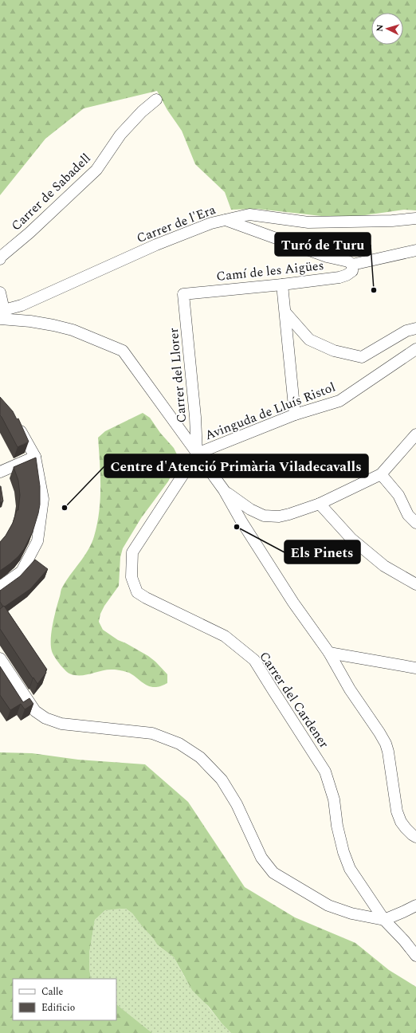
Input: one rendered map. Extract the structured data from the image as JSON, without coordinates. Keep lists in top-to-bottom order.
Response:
{
  "streets": {
    "street": [
      "Carrer de Sabadell",
      "Carrer de l'Era",
      "Camí de les Aigües",
      "Carrer del Llorer",
      "Avinguda de Lluís Ristol",
      "Carrer del Cardener"
    ]
  },
  "crossings": [
    ["Camí de les Aigües", "Carrer del Llorer"],
    ["Carrer del Llorer", "Avinguda de Lluís Ristol"],
    ["Carrer del Llorer", "Carrer del Cardener"],
    ["Avinguda de Lluís Ristol", "Carrer del Cardener"]
  ],
  "places": ["Turó de Turu", "Centre d'Atenció Primària Viladecavalls", "Els Pinets"],
  "legend": ["Calle", "Edificio"],
  "north": "left"
}
